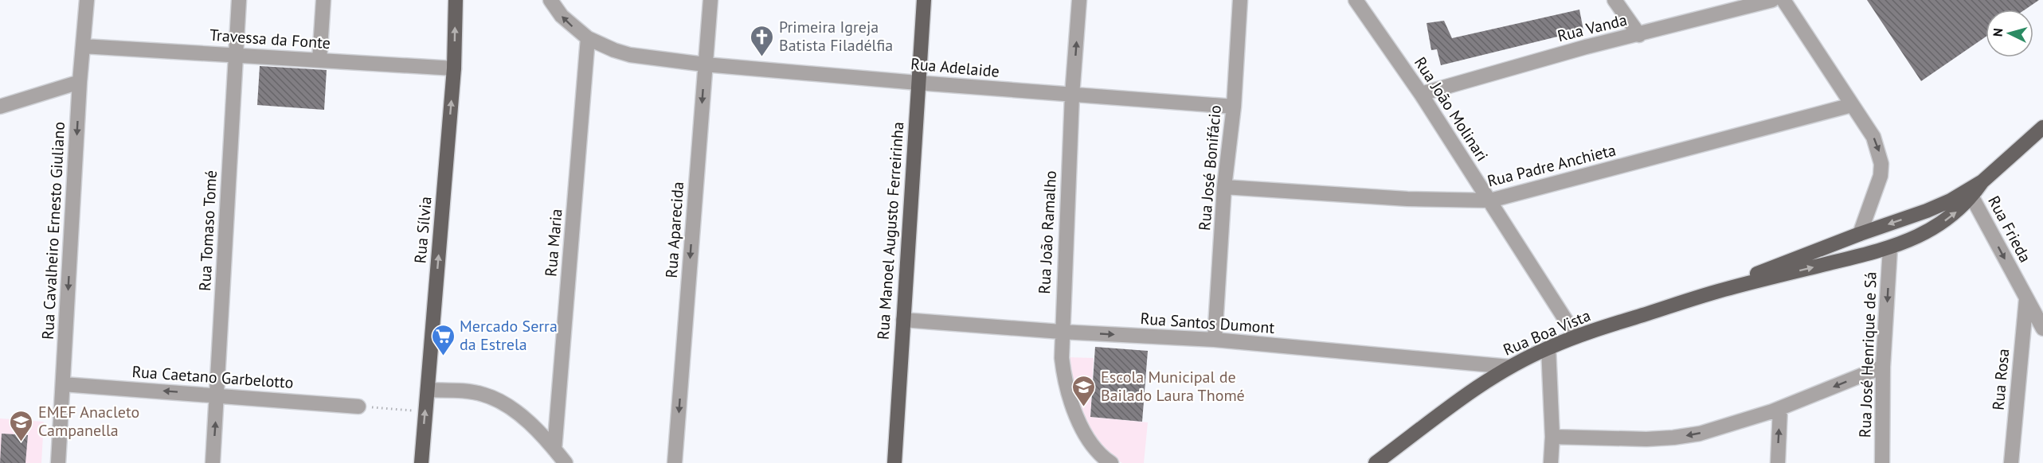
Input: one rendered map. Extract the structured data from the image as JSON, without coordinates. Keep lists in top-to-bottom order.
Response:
{
  "streets": {
    "main road": ["Rua Sílvia", "Rua Manoel Augusto Ferreirinha", "Rua Boa Vista"],
    "street": [
      "Rua Vanda",
      "Travessa da Fonte",
      "Rua Adelaide",
      "Rua João Molinari",
      "Rua Padre Anchieta",
      "Rua José Bonifácio",
      "Rua Frieda",
      "Rua Aparecida",
      "Rua Cavalheiro Ernesto Giuliano",
      "Rua Tomaso Tomé",
      "Rua João Ramalho",
      "Rua Maria",
      "Rua Santos Dumont",
      "Rua José Henrique de Sá",
      "Rua Caetano Garbelotto",
      "Rua Rosa"
    ]
  },
  "crossings": [
    ["Rua Vanda", "Rua João Molinari"],
    ["Travessa da Fonte", "Rua Sílvia"],
    ["Travessa da Fonte", "Rua Cavalheiro Ernesto Giuliano"],
    ["Travessa da Fonte", "Rua Tomaso Tomé"],
    ["Rua Adelaide", "Rua José Bonifácio"],
    ["Rua Adelaide", "Rua Aparecida"],
    ["Rua Adelaide", "Rua Manoel Augusto Ferreirinha"],
    ["Rua Adelaide", "Rua João Ramalho"],
    ["Rua Adelaide", "Rua Maria"],
    ["Rua João Molinari", "Rua Padre Anchieta"],
    ["Rua João Molinari", "Rua Boa Vista"],
    ["Rua Padre Anchieta", "Rua José Bonifácio"],
    ["Rua José Bonifácio", "Rua Santos Dumont"],
    ["Rua Frieda", "Rua Boa Vista"],
    ["Rua Frieda", "Rua Rosa"],
    ["Rua Cavalheiro Ernesto Giuliano", "Rua Caetano Garbelotto"],
    ["Rua Tomaso Tomé", "Rua Caetano Garbelotto"],
    ["Rua Manoel Augusto Ferreirinha", "Rua Santos Dumont"],
    ["Rua João Ramalho", "Rua Santos Dumont"],
    ["Rua Santos Dumont", "Rua Boa Vista"],
    ["Rua Boa Vista", "Rua José Henrique de Sá"]
  ],
  "one_way": [
    "Rua Frieda",
    "Rua Sílvia",
    "Rua Aparecida",
    "Rua Cavalheiro Ernesto Giuliano",
    "Rua José Henrique de Sá",
    "Rua Caetano Garbelotto"
  ],
  "places": {
    "church": ["Primeira Igreja Batista Filadélfia"],
    "supermarket": ["Mercado Serra da Estrela"],
    "school or university": ["Escola Municipal de Bailado Laura Thomé", "EMEF Anacleto Campanella"]
  },
  "north": "left"
}
